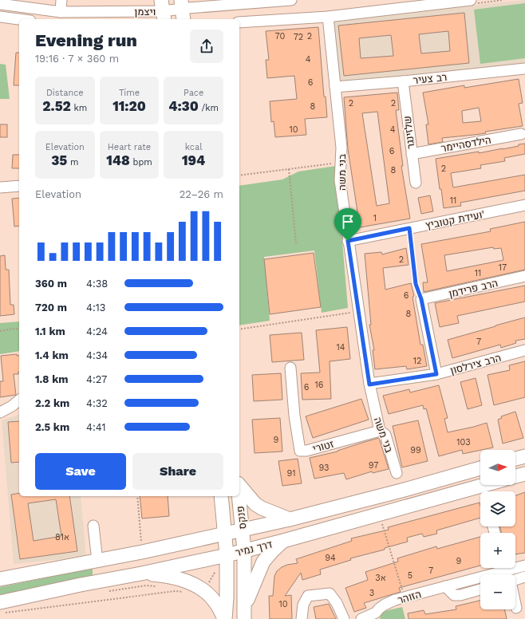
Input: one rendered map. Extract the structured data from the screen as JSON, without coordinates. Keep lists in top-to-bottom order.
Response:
{
  "streets": {
    "main road": ["פנקס", "דרך נמיר"],
    "street": [
      "ויצמן",
      "רב צעיר",
      "שלזינגר",
      "הילדסהיימר",
      "בני משה",
      "ועידת קטוביץ'",
      "הרב פרידמן",
      "הרב צירלסון",
      "זטורי",
      "הזוהר"
    ]
  },
  "crossings": [
    ["רב צעיר", "שלזינגר"],
    ["רב צעיר", "בני משה"],
    ["שלזינגר", "הילדסהיימר"],
    ["בני משה", "ועידת קטוביץ'"],
    ["בני משה", "הרב צירלסון"],
    ["בני משה", "זטורי"],
    ["פנקס", "דרך נמיר"]
  ],
  "house_numbers": [
    "70",
    "2",
    "72",
    "4",
    "6",
    "2",
    "2",
    "8",
    "10",
    "4",
    "6",
    "2",
    "8",
    "11",
    "1",
    "2",
    "17",
    "11",
    "6",
    "8",
    "7",
    "14",
    "12",
    "16",
    "6",
    "9",
    "103",
    "99",
    "97",
    "93",
    "91",
    "81א",
    "94",
    "9",
    "7",
    "5",
    "3א",
    "3",
    "10"
  ],
  "north": "right",
  "page": {
    "heading": ["Evening run", "19:16 · 7 × 360 m"],
    "stats": [
      ["Distance", "2.52 km"],
      ["Time", "11:20"],
      ["Pace", "4:30 /km"],
      ["Elevation", "35 m"],
      ["Heart rate", "148 bpm"],
      ["kcal", "194"]
    ],
    "chart": ["Elevation", "22–26 m"],
    "list": [
      {
        "name": "360 m",
        "note": "4:38"
      },
      {
        "name": "720 m",
        "note": "4:13"
      },
      {
        "name": "1.1 km",
        "note": "4:24"
      },
      {
        "name": "1.4 km",
        "note": "4:34"
      },
      {
        "name": "1.8 km",
        "note": "4:27"
      },
      {
        "name": "2.2 km",
        "note": "4:32"
      },
      {
        "name": "2.5 km",
        "note": "4:41"
      }
    ],
    "buttons": ["Save", "Share"],
    "map_buttons": ["+", "−"]
  }
}
